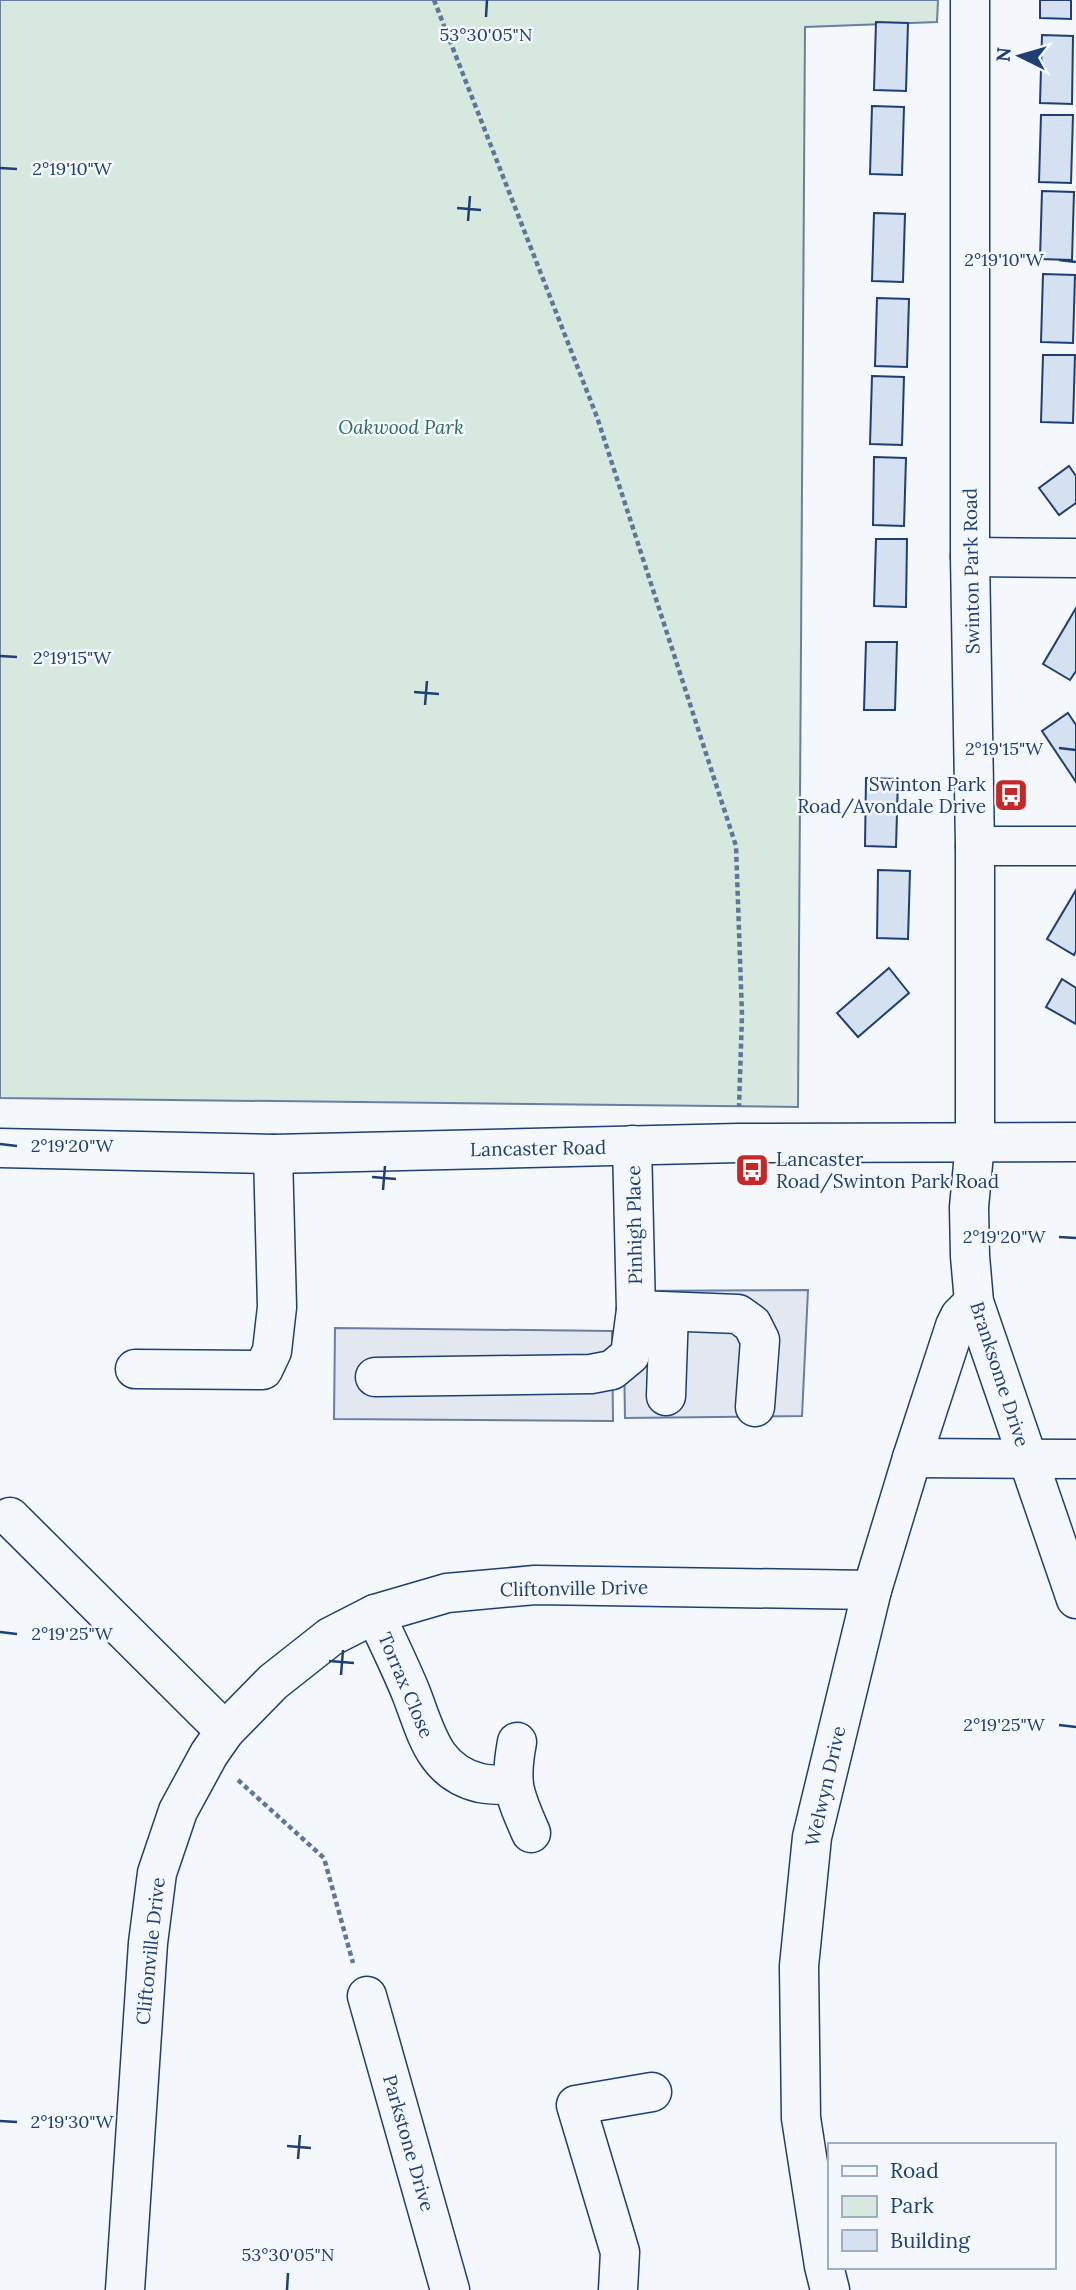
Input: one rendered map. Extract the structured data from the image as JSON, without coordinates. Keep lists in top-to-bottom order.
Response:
{
  "streets": {
    "street": [
      "Swinton Park Road",
      "Lancaster Road",
      "Pinhigh Place",
      "Branksome Drive",
      "Cliftonville Drive",
      "Torrax Close",
      "Welwyn Drive",
      "Parkstone Drive"
    ]
  },
  "crossings": [
    ["Swinton Park Road", "Lancaster Road"],
    ["Swinton Park Road", "Branksome Drive"],
    ["Lancaster Road", "Pinhigh Place"],
    ["Lancaster Road", "Branksome Drive"],
    ["Branksome Drive", "Welwyn Drive"],
    ["Cliftonville Drive", "Torrax Close"],
    ["Cliftonville Drive", "Welwyn Drive"]
  ],
  "parks": ["Oakwood Park"],
  "places": {
    "bus stop": ["Swinton Park Road/Avondale Drive", "Lancaster Road/Swinton Park Road"]
  },
  "legend": ["Road", "Park", "Building"],
  "north": "left",
  "coordinates": [
    "53°30'05\"N",
    "2°19'10\"W",
    "2°19'15\"W",
    "2°19'20\"W",
    "2°19'25\"W",
    "2°19'30\"W"
  ]
}
